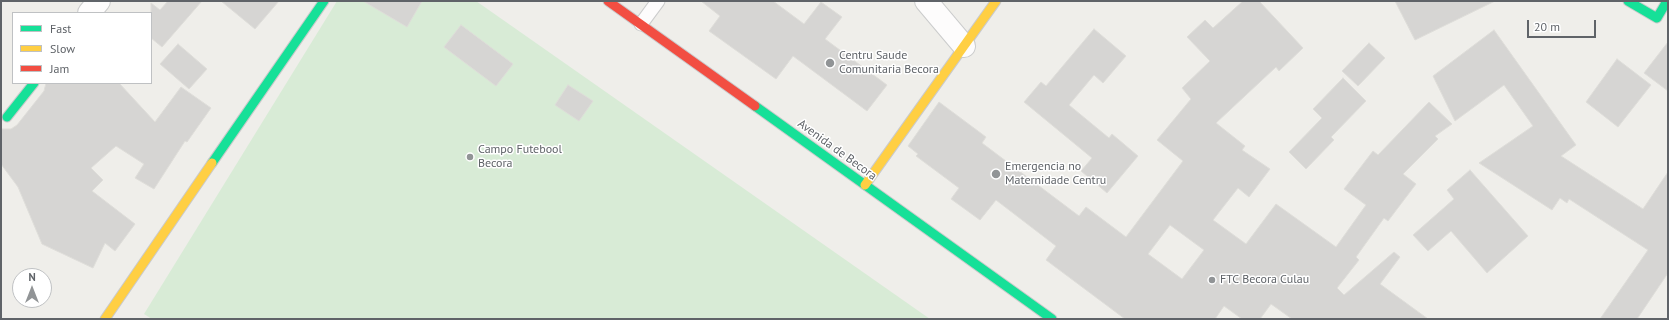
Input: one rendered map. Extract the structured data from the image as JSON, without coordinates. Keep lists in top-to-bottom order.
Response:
{
  "streets": {
    "street": ["Avenida de Becora"]
  },
  "places": [
    "Centru Saude Comunitaria Becora",
    "Campo Futebool Becora",
    "Emergencia no Maternidade Centru",
    "FTC Becora Culau"
  ],
  "legend": ["Fast", "Slow", "Jam"],
  "scale_bar": "20 m",
  "north": "top"
}
